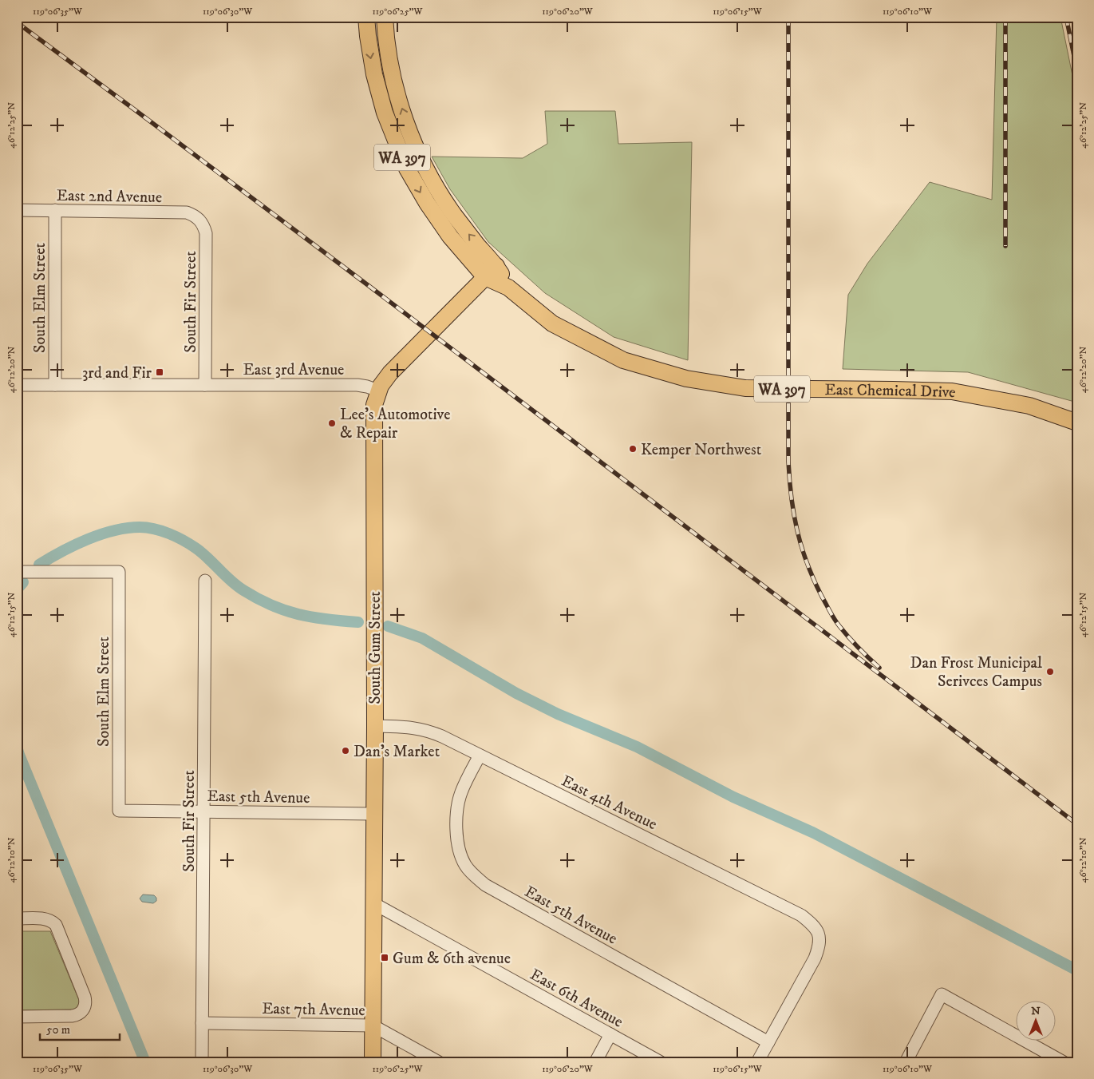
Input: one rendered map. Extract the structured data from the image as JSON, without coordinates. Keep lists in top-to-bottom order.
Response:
{
  "streets": {
    "main road": ["WA 397", "East Chemical Drive", "South Gum Street"],
    "street": [
      "East 2nd Avenue",
      "South Elm Street",
      "South Fir Street",
      "East 3rd Avenue",
      "East 5th Avenue",
      "East 4th Avenue",
      "East 6th Avenue",
      "East 7th Avenue"
    ]
  },
  "crossings": [
    ["WA 397", "East Chemical Drive"],
    ["WA 397", "South Gum Street"],
    ["East 2nd Avenue", "South Elm Street"],
    ["East 2nd Avenue", "South Fir Street"],
    ["South Elm Street", "East 3rd Avenue"],
    ["South Elm Street", "East 5th Avenue"],
    ["South Fir Street", "East 3rd Avenue"],
    ["South Fir Street", "East 5th Avenue"],
    ["South Fir Street", "East 7th Avenue"],
    ["East 3rd Avenue", "South Gum Street"],
    ["East Chemical Drive", "South Gum Street"],
    ["South Gum Street", "East 5th Avenue"],
    ["South Gum Street", "East 4th Avenue"],
    ["South Gum Street", "East 6th Avenue"],
    ["South Gum Street", "East 7th Avenue"],
    ["East 5th Avenue", "East 4th Avenue"]
  ],
  "places": {
    "transit": ["3rd and Fir", "Gum & 6th avenue"],
    "other": [
      "Lee's Automotive & Repair",
      "Kemper Northwest",
      "Dan Frost Municipal Serivces Campus",
      "Dan's Market"
    ]
  },
  "scale_bar": "50 m",
  "north": "top",
  "coordinates": [
    "119°06'35\"W",
    "119°06'30\"W",
    "119°06'25\"W",
    "119°06'20\"W",
    "119°06'15\"W",
    "119°06'10\"W",
    "46°12'25\"N",
    "46°12'20\"N",
    "46°12'15\"N",
    "46°12'10\"N"
  ]
}
